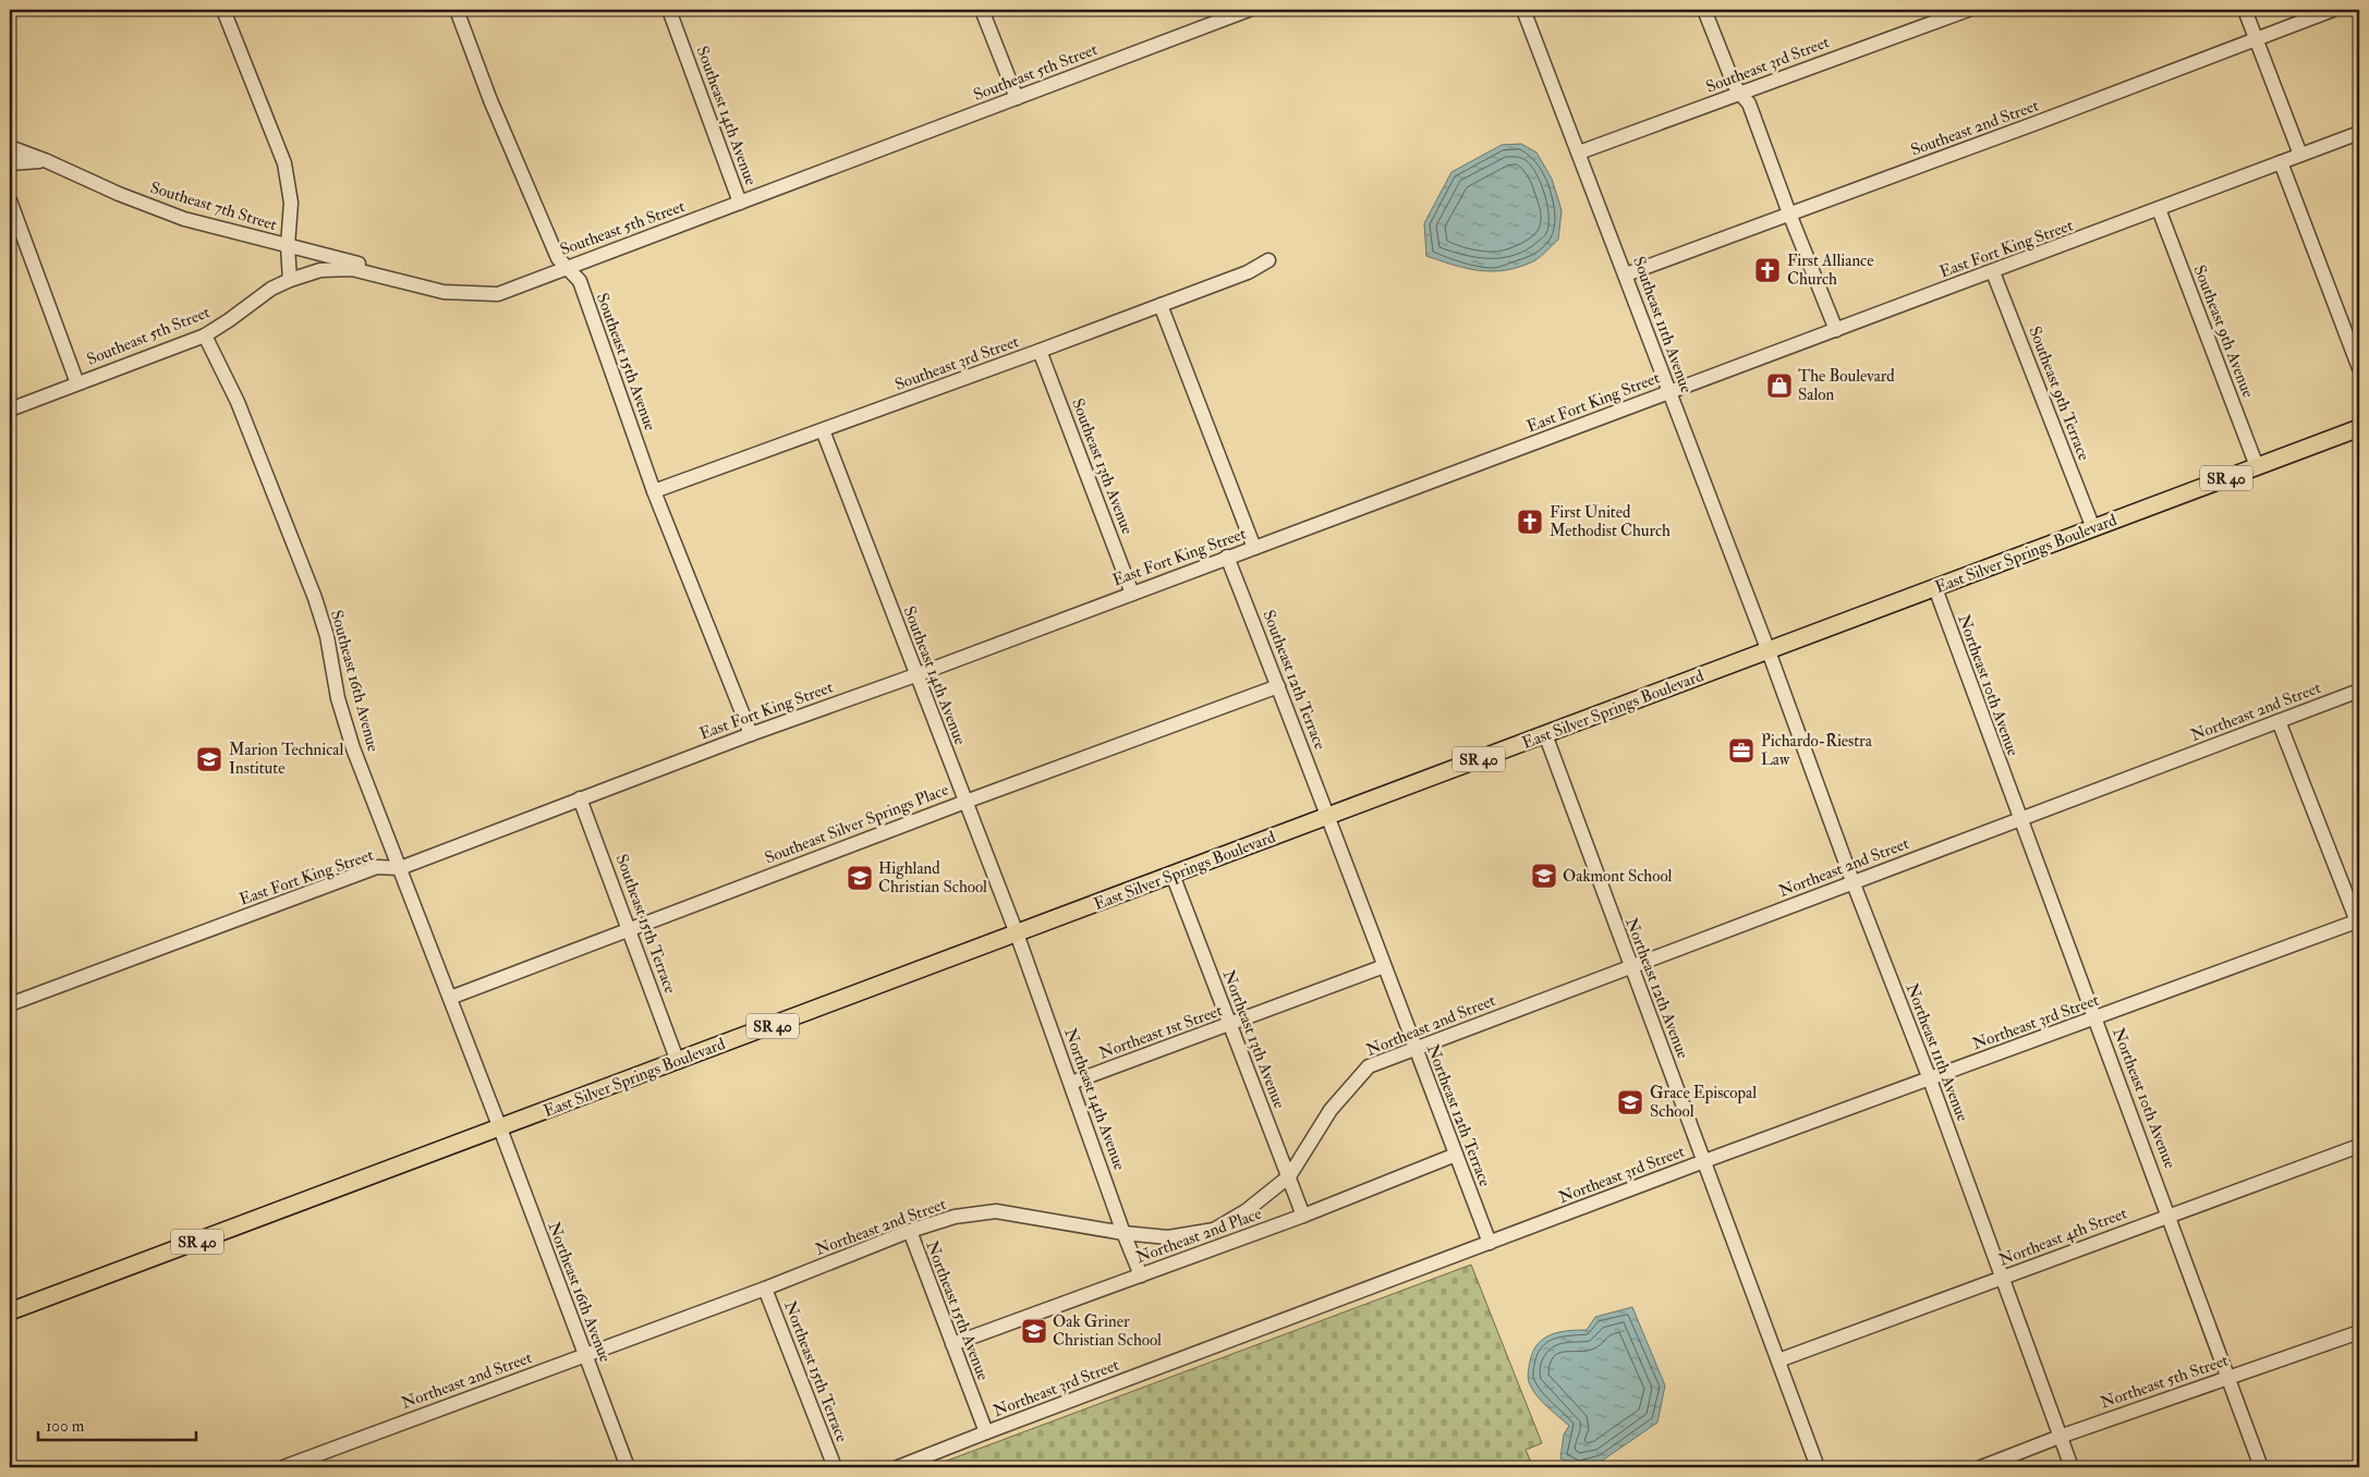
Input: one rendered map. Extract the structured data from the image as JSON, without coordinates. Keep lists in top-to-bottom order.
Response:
{
  "streets": {
    "main road": ["SR 40", "East Silver Springs Boulevard"],
    "street": [
      "Southeast 3rd Street",
      "Southeast 5th Street",
      "Southeast 14th Avenue",
      "Southeast 2nd Street",
      "Southeast 7th Street",
      "East Fort King Street",
      "Southeast 11th Avenue",
      "Southeast 9th Avenue",
      "Southeast 15th Avenue",
      "Southeast 9th Terrace",
      "Southeast 13th Avenue",
      "Southeast 12th Terrace",
      "Southeast 16th Avenue",
      "Northeast 10th Avenue",
      "Northeast 2nd Street",
      "Southeast Silver Springs Place",
      "Southeast 15th Terrace",
      "Northeast 12th Avenue",
      "Northeast 3rd Street",
      "Northeast 1st Street",
      "Northeast 13th Avenue",
      "Northeast 11th Avenue",
      "Northeast 14th Avenue",
      "Northeast 12th Terrace",
      "Northeast 2nd Place",
      "Northeast 4th Street",
      "Northeast 16th Avenue",
      "Northeast 15th Avenue",
      "Northeast 15th Terrace",
      "Northeast 5th Street"
    ]
  },
  "crossings": [
    ["Southeast 3rd Street", "Southeast 14th Avenue"],
    ["Southeast 3rd Street", "Southeast 11th Avenue"],
    ["Southeast 3rd Street", "Southeast 15th Avenue"],
    ["Southeast 3rd Street", "Southeast 13th Avenue"],
    ["Southeast 5th Street", "Southeast 14th Avenue"],
    ["Southeast 5th Street", "Southeast 7th Street"],
    ["Southeast 5th Street", "Southeast 15th Avenue"],
    ["Southeast 5th Street", "Southeast 16th Avenue"],
    ["Southeast 14th Avenue", "East Fort King Street"],
    ["Southeast 14th Avenue", "East Silver Springs Boulevard"],
    ["Southeast 14th Avenue", "Southeast Silver Springs Place"],
    ["Southeast 14th Avenue", "Northeast 14th Avenue"],
    ["Southeast 2nd Street", "Southeast 11th Avenue"],
    ["East Fort King Street", "Southeast 11th Avenue"],
    ["East Fort King Street", "Southeast 9th Avenue"],
    ["East Fort King Street", "Southeast 15th Avenue"],
    ["East Fort King Street", "Southeast 9th Terrace"],
    ["East Fort King Street", "Southeast 13th Avenue"],
    ["East Fort King Street", "Southeast 12th Terrace"],
    ["East Fort King Street", "Southeast 16th Avenue"],
    ["East Fort King Street", "Southeast 15th Terrace"],
    ["Southeast 11th Avenue", "East Silver Springs Boulevard"],
    ["Southeast 11th Avenue", "Northeast 11th Avenue"],
    ["Southeast 9th Avenue", "East Silver Springs Boulevard"],
    ["Southeast 9th Terrace", "East Silver Springs Boulevard"],
    ["East Silver Springs Boulevard", "Southeast 12th Terrace"],
    ["East Silver Springs Boulevard", "Southeast 16th Avenue"],
    ["East Silver Springs Boulevard", "Northeast 10th Avenue"],
    ["East Silver Springs Boulevard", "Southeast 15th Terrace"],
    ["East Silver Springs Boulevard", "Northeast 12th Avenue"],
    ["East Silver Springs Boulevard", "Northeast 13th Avenue"],
    ["East Silver Springs Boulevard", "Northeast 11th Avenue"],
    ["East Silver Springs Boulevard", "Northeast 14th Avenue"],
    ["East Silver Springs Boulevard", "Northeast 12th Terrace"],
    ["East Silver Springs Boulevard", "Northeast 16th Avenue"],
    ["Southeast 12th Terrace", "Southeast Silver Springs Place"],
    ["Southeast 12th Terrace", "Northeast 12th Terrace"],
    ["Southeast 16th Avenue", "Southeast Silver Springs Place"],
    ["Southeast 16th Avenue", "Northeast 16th Avenue"],
    ["Northeast 10th Avenue", "Northeast 2nd Street"],
    ["Northeast 10th Avenue", "Northeast 3rd Street"],
    ["Northeast 10th Avenue", "Northeast 4th Street"],
    ["Northeast 10th Avenue", "Northeast 5th Street"],
    ["Northeast 2nd Street", "Northeast 12th Avenue"],
    ["Northeast 2nd Street", "Northeast 13th Avenue"],
    ["Northeast 2nd Street", "Northeast 11th Avenue"],
    ["Northeast 2nd Street", "Northeast 14th Avenue"],
    ["Northeast 2nd Street", "Northeast 12th Terrace"],
    ["Northeast 2nd Street", "Northeast 16th Avenue"],
    ["Northeast 2nd Street", "Northeast 15th Avenue"],
    ["Northeast 2nd Street", "Northeast 15th Terrace"],
    ["Southeast Silver Springs Place", "Southeast 15th Terrace"],
    ["Northeast 12th Avenue", "Northeast 3rd Street"],
    ["Northeast 12th Avenue", "Northeast 4th Street"],
    ["Northeast 3rd Street", "Northeast 11th Avenue"],
    ["Northeast 3rd Street", "Northeast 12th Terrace"],
    ["Northeast 3rd Street", "Northeast 15th Avenue"],
    ["Northeast 1st Street", "Northeast 13th Avenue"],
    ["Northeast 1st Street", "Northeast 14th Avenue"],
    ["Northeast 1st Street", "Northeast 12th Terrace"],
    ["Northeast 13th Avenue", "Northeast 2nd Place"],
    ["Northeast 11th Avenue", "Northeast 4th Street"],
    ["Northeast 11th Avenue", "Northeast 5th Street"],
    ["Northeast 14th Avenue", "Northeast 2nd Place"],
    ["Northeast 12th Terrace", "Northeast 2nd Place"],
    ["Northeast 2nd Place", "Northeast 15th Avenue"]
  ],
  "places": {
    "church": ["First Alliance Church", "First United Methodist Church"],
    "shop": ["The Boulevard Salon"],
    "office": ["Pichardo-Riestra Law"],
    "school or university": [
      "Marion Technical Institute",
      "Oakmont School",
      "Highland Christian School",
      "Grace Episcopal School",
      "Oak Griner Christian School"
    ]
  },
  "scale_bar": "100 m"
}
